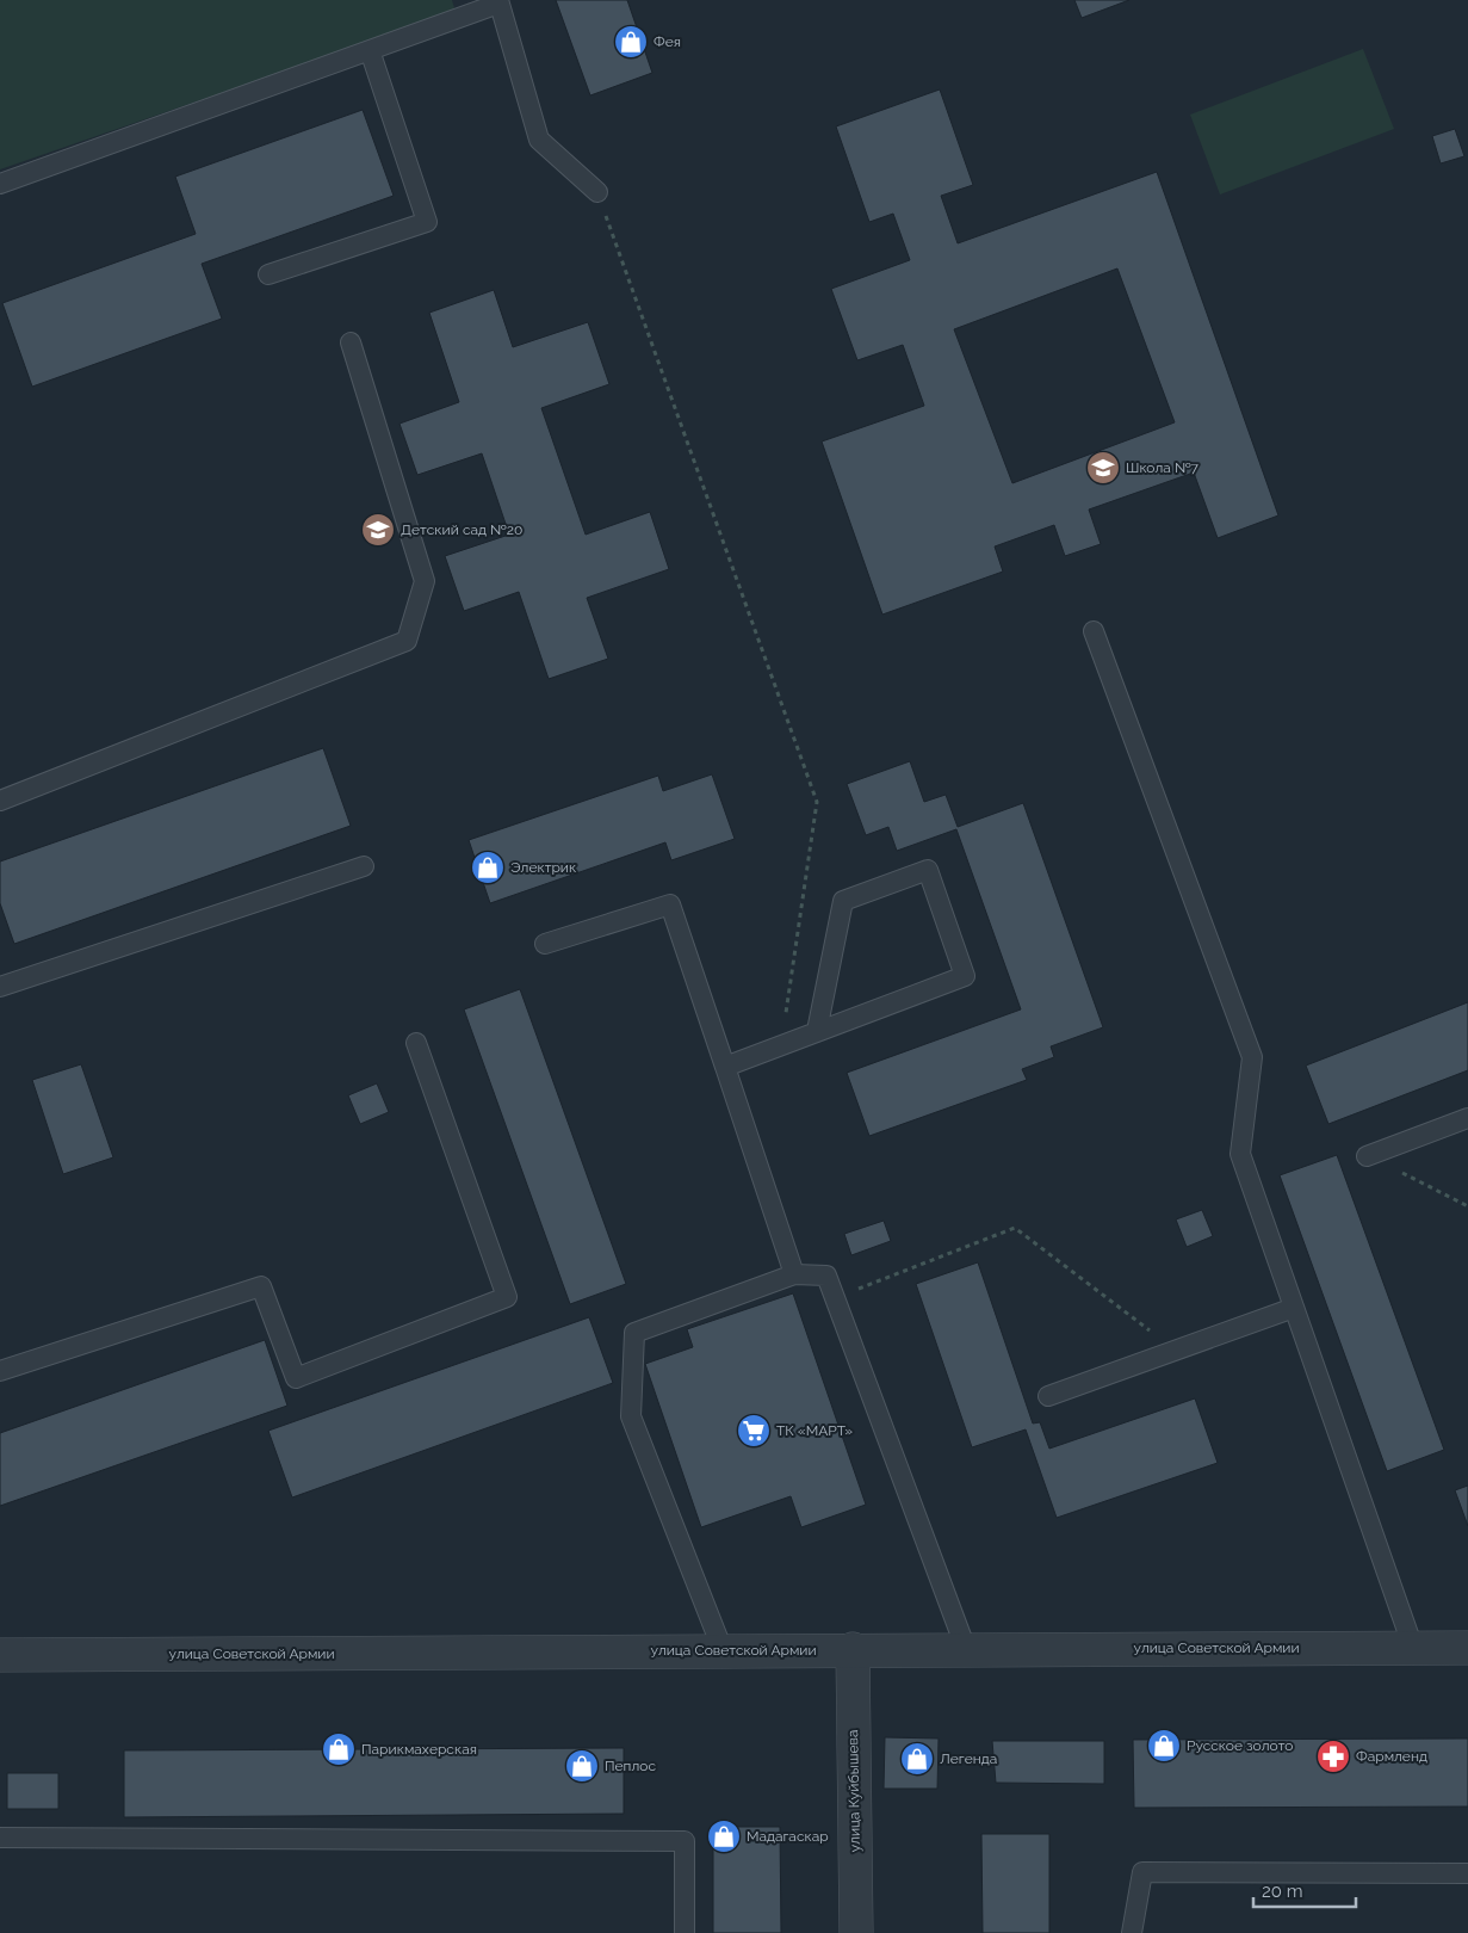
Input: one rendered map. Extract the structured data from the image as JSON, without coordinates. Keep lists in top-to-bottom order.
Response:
{
  "streets": {
    "street": ["улица Советской Армии", "улица Куйбышева"]
  },
  "crossings": [
    ["улица Советской Армии", "улица Куйбышева"]
  ],
  "places": {
    "shop": [
      "Фея",
      "Электрик",
      "Русское золото",
      "Парикмахерская",
      "Легенда",
      "Пеплос",
      "Мадагаскар"
    ],
    "school or university": ["Школа №7", "Детский сад №20"],
    "supermarket": ["ТК «МАРТ»"],
    "pharmacy": ["Фармленд"]
  },
  "scale_bar": "20 m"
}
